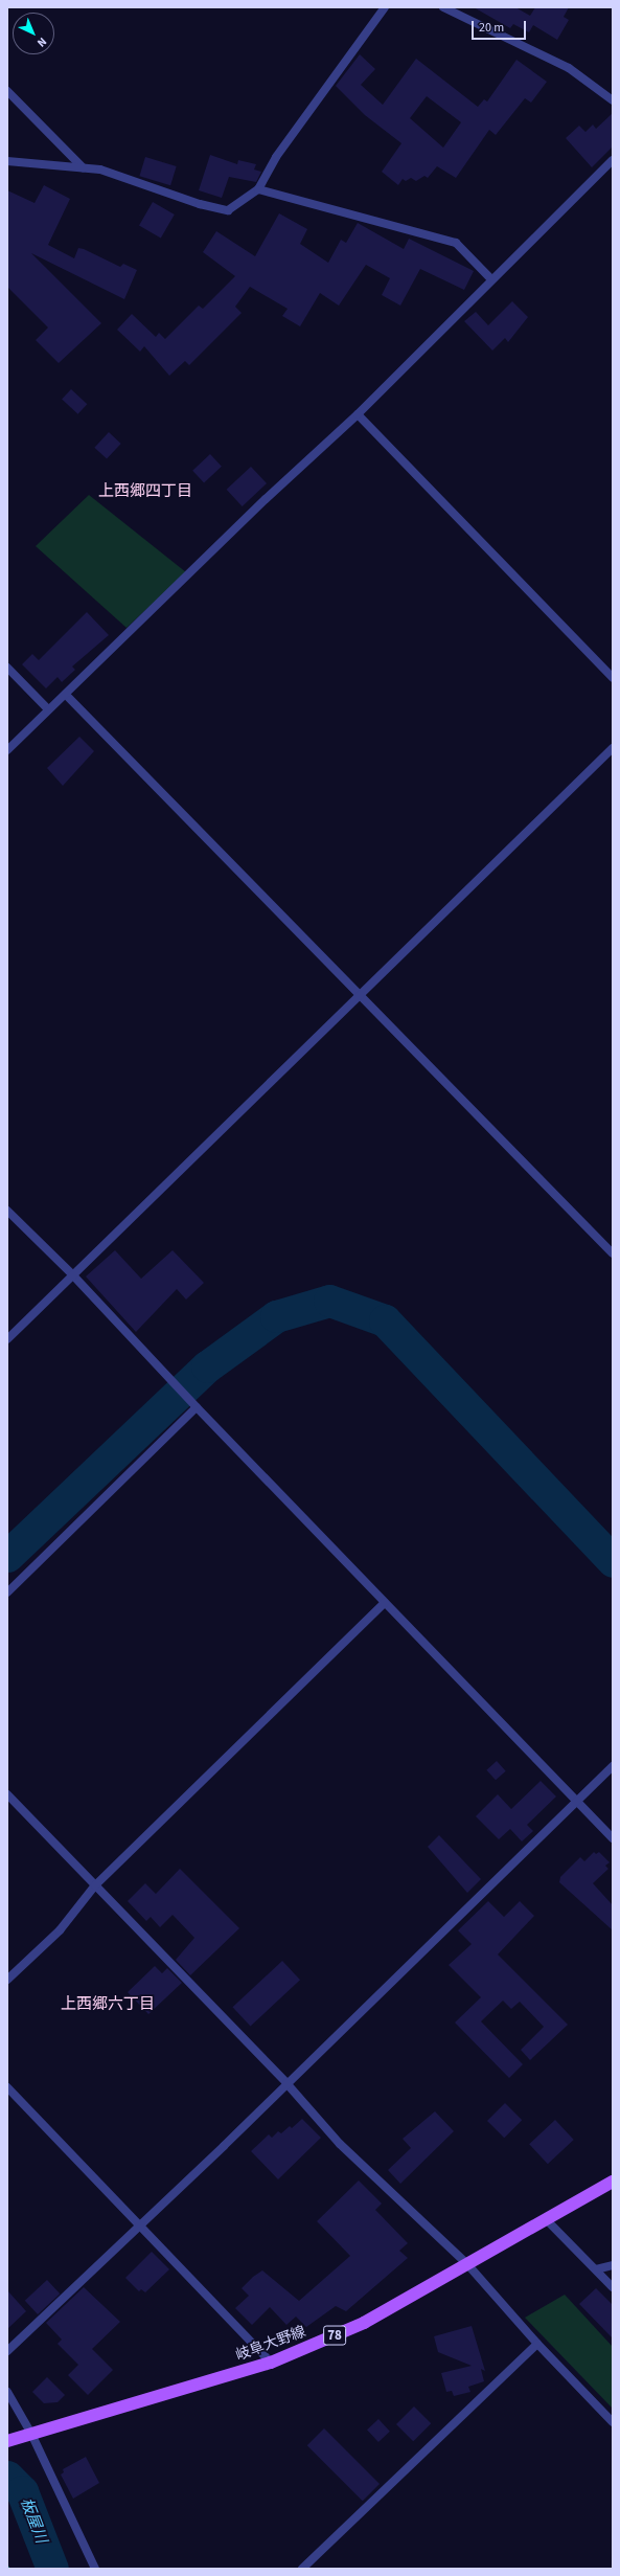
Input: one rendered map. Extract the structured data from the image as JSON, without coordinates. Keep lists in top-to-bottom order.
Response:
{
  "streets": {
    "main road": ["78", "岐阜大野線"]
  },
  "districts": ["上西郷四丁目", "上西郷六丁目"],
  "water": ["板屋川"],
  "scale_bar": "20 m",
  "north": "bottom right"
}
